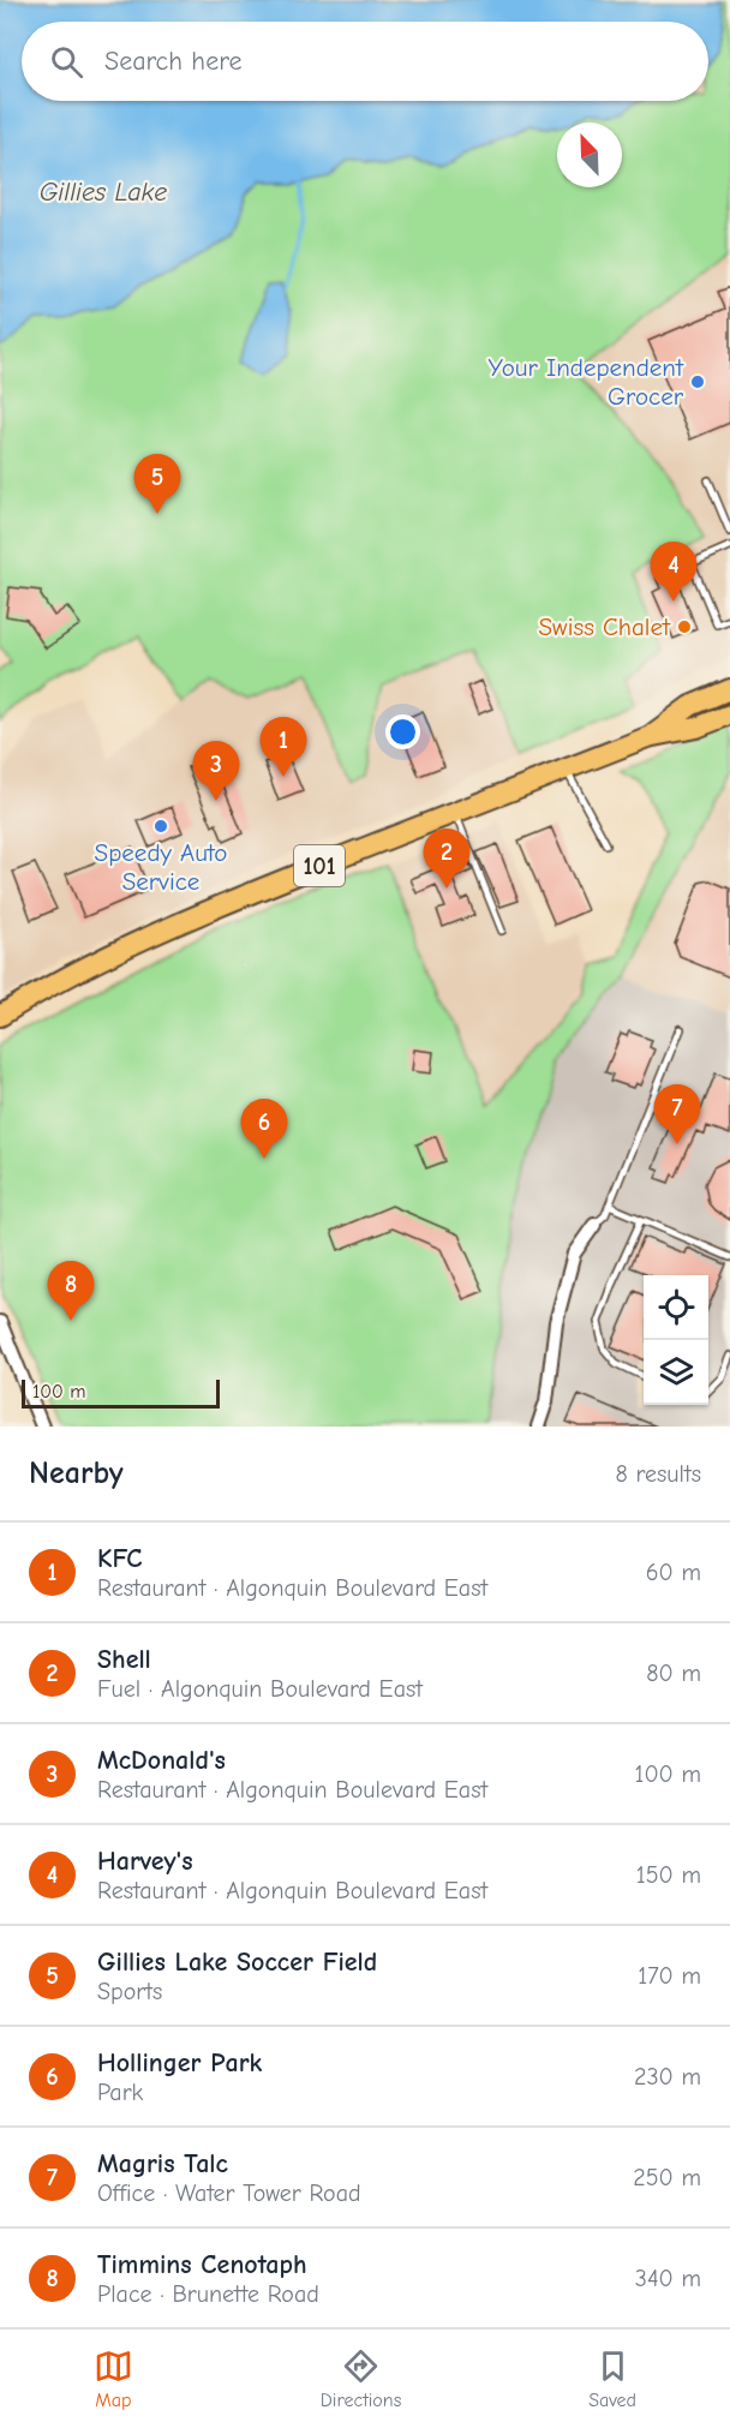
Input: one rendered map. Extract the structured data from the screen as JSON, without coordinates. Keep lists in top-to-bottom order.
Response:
{
  "streets": {
    "main road": ["101"]
  },
  "water": ["Gillies Lake"],
  "places": ["Your Independent Grocer", "Swiss Chalet", "Speedy Auto Service"],
  "scale_bar": "100 m",
  "north": "top left",
  "page": {
    "search": "Search here",
    "pins": [
      "5",
      "4",
      "1",
      "3",
      "2",
      "7",
      "6",
      "8"
    ],
    "scale": "100 m",
    "heading": ["Nearby", "8 results"],
    "list": [
      {
        "mark": "1",
        "name": "KFC",
        "note": "Restaurant · Algonquin Boulevard East",
        "value": "60 m"
      },
      {
        "mark": "2",
        "name": "Shell",
        "note": "Fuel · Algonquin Boulevard East",
        "value": "80 m"
      },
      {
        "mark": "3",
        "name": "McDonald's",
        "note": "Restaurant · Algonquin Boulevard East",
        "value": "100 m"
      },
      {
        "mark": "4",
        "name": "Harvey's",
        "note": "Restaurant · Algonquin Boulevard East",
        "value": "150 m"
      },
      {
        "mark": "5",
        "name": "Gillies Lake Soccer Field",
        "note": "Sports",
        "value": "170 m"
      },
      {
        "mark": "6",
        "name": "Hollinger Park",
        "note": "Park",
        "value": "230 m"
      },
      {
        "mark": "7",
        "name": "Magris Talc",
        "note": "Office · Water Tower Road",
        "value": "250 m"
      },
      {
        "mark": "8",
        "name": "Timmins Cenotaph",
        "note": "Place · Brunette Road",
        "value": "340 m"
      }
    ],
    "nav": ["Map", "Directions", "Saved"]
  }
}
